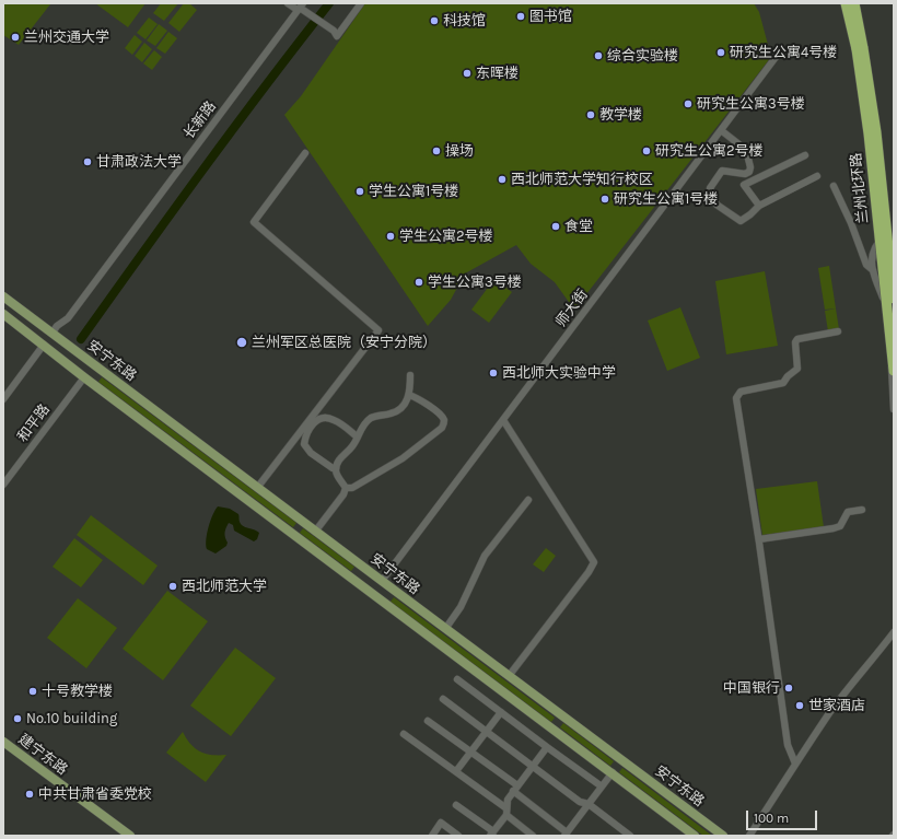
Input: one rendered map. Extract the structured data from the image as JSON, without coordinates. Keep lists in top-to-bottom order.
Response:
{
  "streets": {
    "highway": ["兰州北环路"],
    "main road": ["安宁东路", "建宁东路"],
    "street": ["长新路", "师大街", "和平路"]
  },
  "crossings": [
    ["长新路", "安宁东路"],
    ["师大街", "安宁东路"],
    ["安宁东路", "和平路"]
  ],
  "places": [
    "图书馆",
    "科技馆",
    "兰州交通大学",
    "研究生公寓4号楼",
    "综合实验楼",
    "东晖楼",
    "研究生公寓3号楼",
    "教学楼",
    "操场",
    "研究生公寓2号楼",
    "甘肃政法大学",
    "西北师范大学知行校区",
    "学生公寓1号楼",
    "研究生公寓1号楼",
    "食堂",
    "学生公寓2号楼",
    "学生公寓3号楼",
    "兰州军区总医院（安宁分院）",
    "西北师大实验中学",
    "西北师范大学",
    "中国银行",
    "十号教学楼",
    "世家酒店",
    "No.10 building",
    "中共甘肃省委党校"
  ],
  "scale_bar": "100 m"
}
